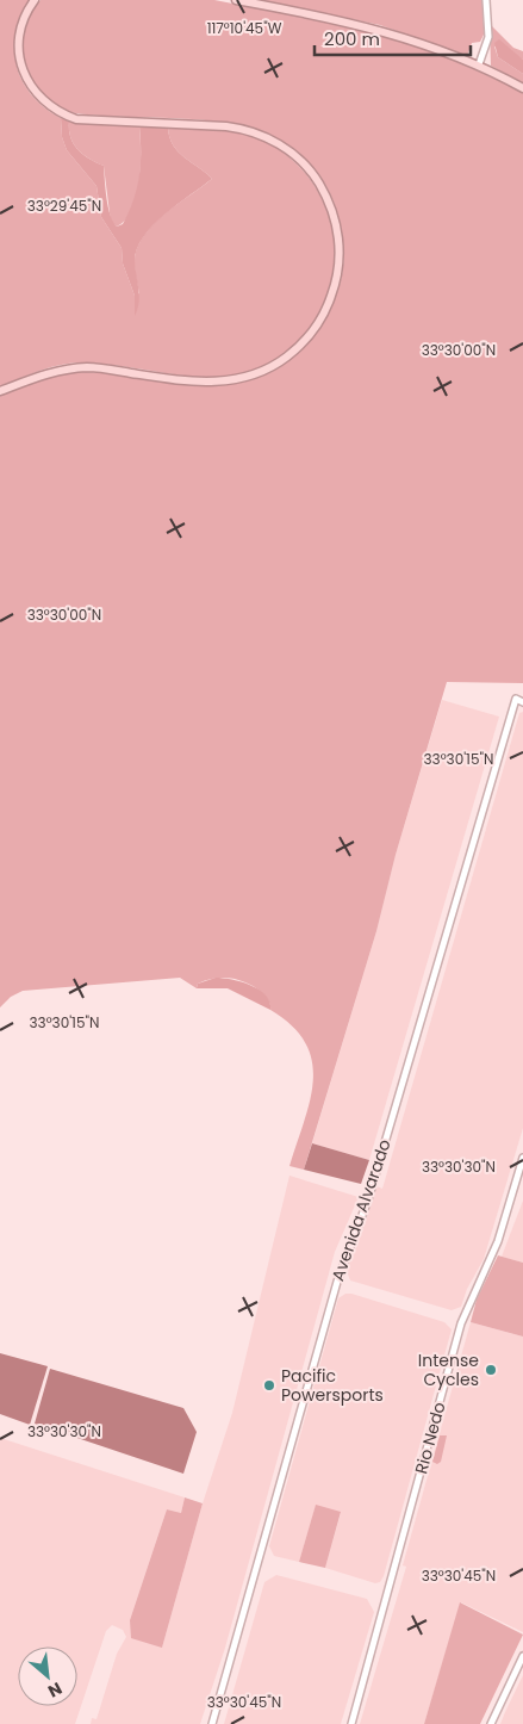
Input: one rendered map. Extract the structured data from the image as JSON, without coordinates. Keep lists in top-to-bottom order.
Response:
{
  "streets": {
    "street": ["Avenida Alvarado", "Rio Nedo"]
  },
  "places": ["Intense Cycles", "Pacific Powersports"],
  "scale_bar": "200 m",
  "north": "bottom right",
  "coordinates": [
    "117°10'45\"W",
    "33°29'45\"N",
    "33°30'00\"N",
    "33°30'15\"N",
    "33°30'30\"N",
    "33°30'45\"N"
  ]
}
